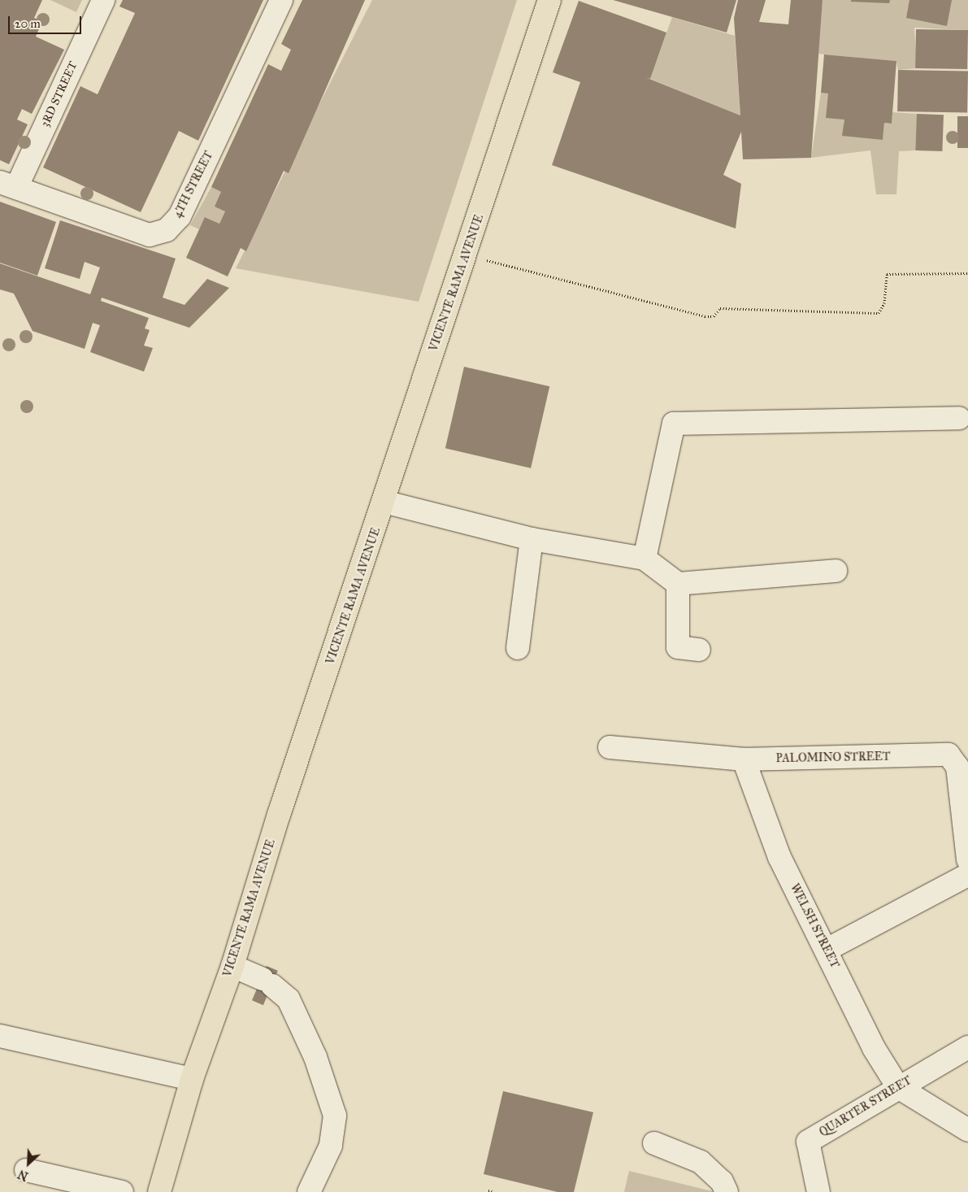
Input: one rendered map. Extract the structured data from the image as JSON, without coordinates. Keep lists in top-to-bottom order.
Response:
{
  "streets": {
    "main road": ["VICENTE RAMA AVENUE"],
    "street": [
      "3RD STREET",
      "4TH STREET",
      "PALOMINO STREET",
      "WELSH STREET",
      "QUARTER STREET"
    ]
  },
  "crossings": [
    ["3RD STREET", "4TH STREET"],
    ["PALOMINO STREET", "WELSH STREET"],
    ["WELSH STREET", "QUARTER STREET"]
  ],
  "scale_bar": "20 m",
  "north": "bottom left"
}
